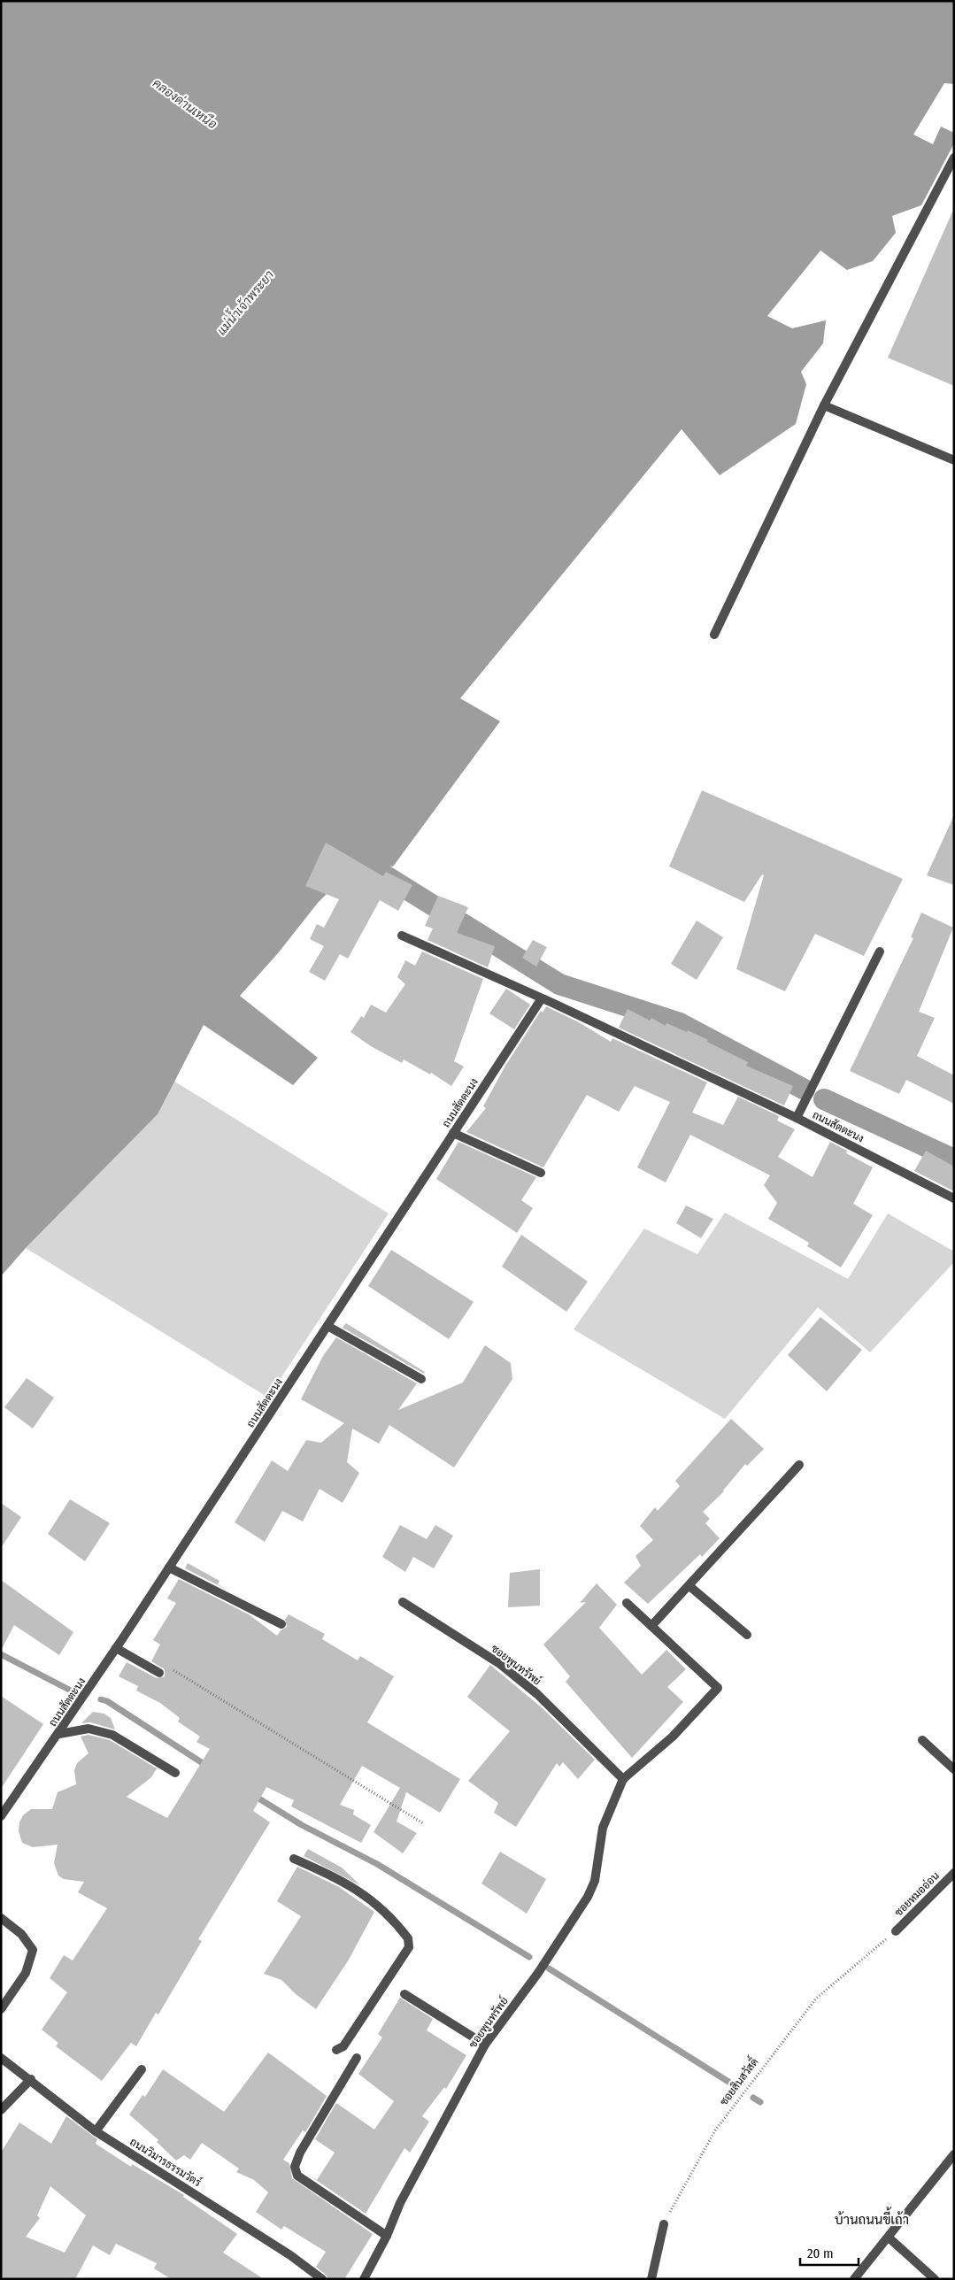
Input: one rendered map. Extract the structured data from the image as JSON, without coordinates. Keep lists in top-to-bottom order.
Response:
{
  "streets": {
    "street": [
      "ถนนสัตตะนง",
      "ซอยพูนทรัพย์",
      "ซอยหมออ่อน",
      "ถนนวิมารธรรมวัตร์"
    ],
    "path": ["ซอยสินสวัสดิ์"]
  },
  "crossings": [
    ["ซอยหมออ่อน", "ซอยสินสวัสดิ์"]
  ],
  "districts": ["บ้านถนนขี้เถ้า"],
  "water": ["คลองด่านเหนือ", "แม่น้ำเจ้าพระยา"],
  "scale_bar": "20 m"
}
